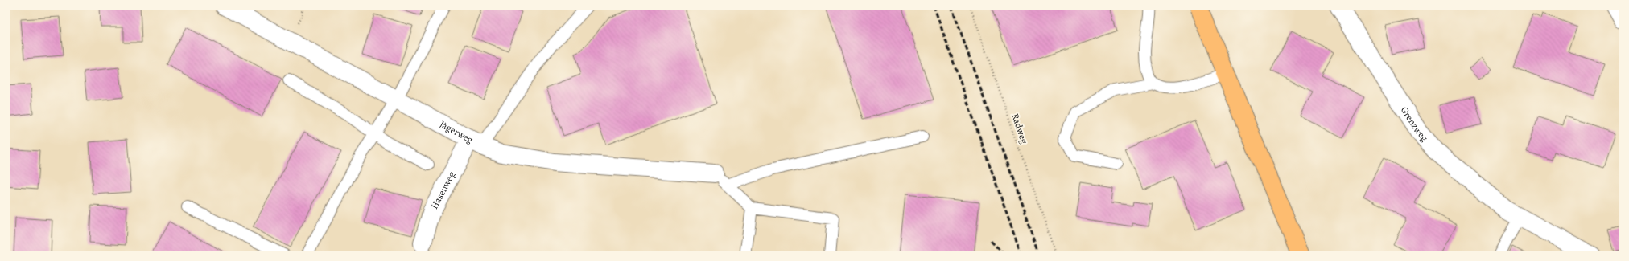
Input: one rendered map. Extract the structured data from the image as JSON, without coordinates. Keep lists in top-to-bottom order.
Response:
{
  "streets": {
    "street": ["Grenzweg", "Jägerweg", "Hasenweg"],
    "path": ["Radweg"]
  },
  "crossings": [
    ["Jägerweg", "Hasenweg"]
  ]
}
